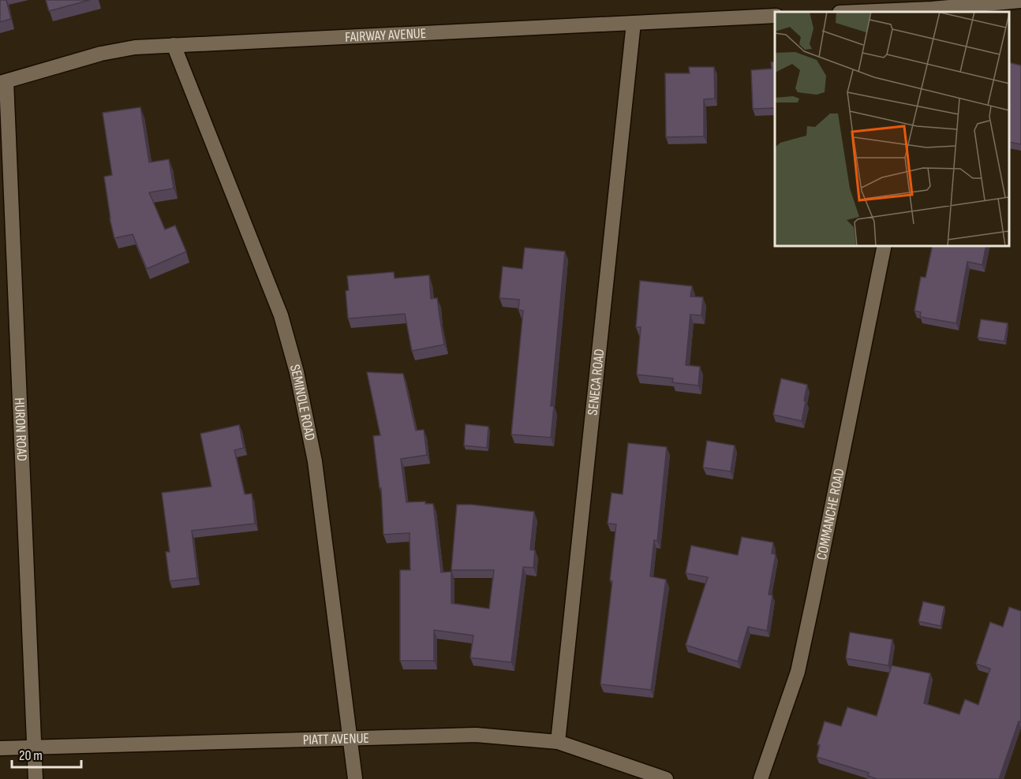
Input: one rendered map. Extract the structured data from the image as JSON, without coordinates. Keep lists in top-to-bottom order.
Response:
{
  "streets": {
    "street": [
      "FAIRWAY AVENUE",
      "SENECA ROAD",
      "SEMINOLE ROAD",
      "HURON ROAD",
      "COMMANCHE ROAD",
      "PIATT AVENUE"
    ]
  },
  "crossings": [
    ["FAIRWAY AVENUE", "SENECA ROAD"],
    ["FAIRWAY AVENUE", "SEMINOLE ROAD"],
    ["FAIRWAY AVENUE", "HURON ROAD"],
    ["SENECA ROAD", "PIATT AVENUE"],
    ["SEMINOLE ROAD", "PIATT AVENUE"],
    ["HURON ROAD", "PIATT AVENUE"]
  ],
  "scale_bar": "20 m"
}
